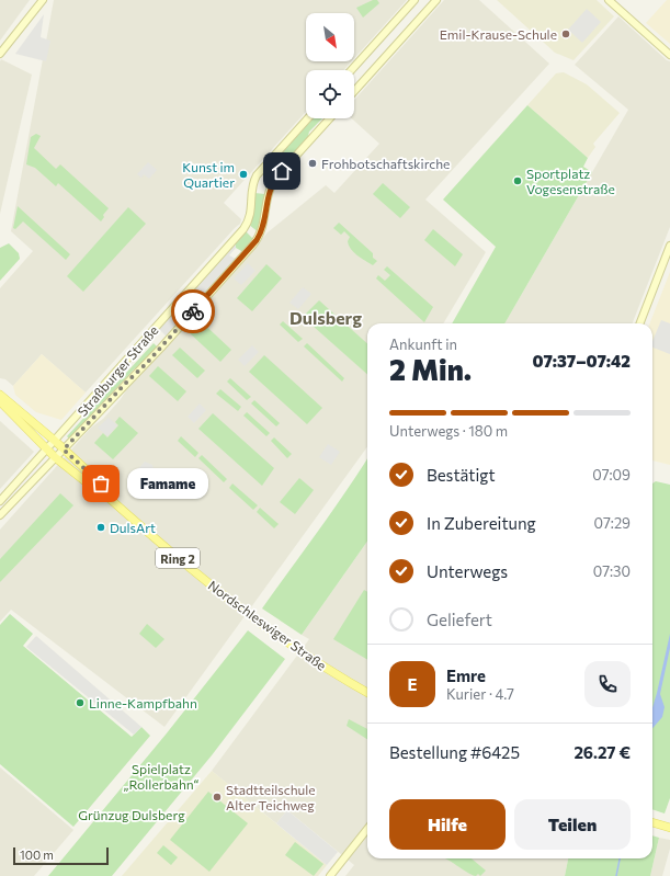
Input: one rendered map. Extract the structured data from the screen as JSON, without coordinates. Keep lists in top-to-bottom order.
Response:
{
  "streets": {
    "main road": ["Straßburger Straße", "Ring 2", "Nordschleswiger Straße"]
  },
  "crossings": [
    ["Straßburger Straße", "Nordschleswiger Straße"]
  ],
  "districts": ["Dulsberg"],
  "parks": ["Spielplatz „Rollerbahn“", "Grünzug Dulsberg"],
  "places": [
    "Emil-Krause-Schule",
    "Frohbotschaftskirche",
    "Kunst im Quartier",
    "Sportplatz Vogesenstraße",
    "Famame",
    "DulsArt",
    "Linne-Kampfbahn",
    "Stadtteilschule Alter Teichweg"
  ],
  "scale_bar": "100 m",
  "north": "bottom right",
  "page": {
    "heading": ["2 Min.", "Ankunft in", "07:37–07:42"],
    "panel": [
      "Emre",
      "Kurier · 4.7",
      "Bestellung #6425",
      "26.27 €"
    ],
    "bar": "Unterwegs · 180 m",
    "list": [
      ["Bestätigt", "07:09"],
      ["In Zubereitung", "07:29"],
      ["Unterwegs", "07:30"],
      "Geliefert"
    ],
    "bubble": "Famame",
    "round": "E",
    "buttons": ["Hilfe", "Teilen"],
    "scale": "100 m"
  }
}
